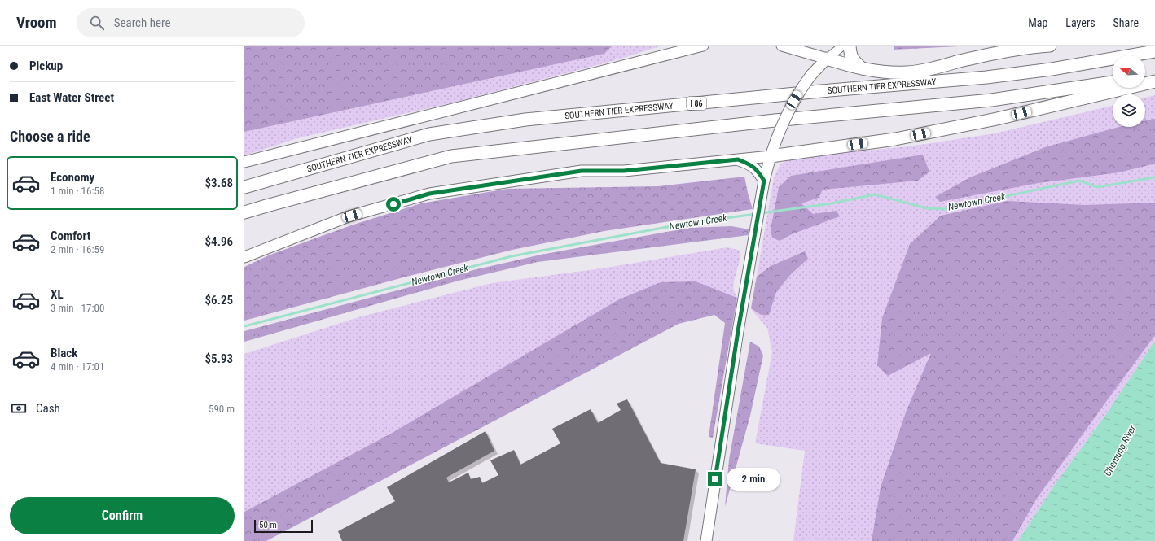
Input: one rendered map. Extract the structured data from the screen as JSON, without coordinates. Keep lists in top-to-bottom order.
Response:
{
  "streets": {
    "highway": ["SOUTHERN TIER EXPRESSWAY", "I 86"]
  },
  "water": ["Newtown Creek", "Chemung River"],
  "scale_bar": "50 m",
  "north": "left",
  "page": {
    "header": "Vroom",
    "search": "Search here",
    "nav": ["Map", "Layers", "Share"],
    "banner": ["Pickup", "East Water Street"],
    "heading": "Choose a ride",
    "list": [
      {
        "name": "Economy",
        "note": "1 min · 16:58",
        "value": "$3.68"
      },
      {
        "name": "Comfort",
        "note": "2 min · 16:59",
        "value": "$4.96"
      },
      {
        "name": "XL",
        "note": "3 min · 17:00",
        "value": "$6.25"
      },
      {
        "name": "Black",
        "note": "4 min · 17:01",
        "value": "$5.93"
      }
    ],
    "pay": ["Cash", "590 m"],
    "bubble": "2 min",
    "buttons": "Confirm",
    "scale": "50 m"
  }
}
